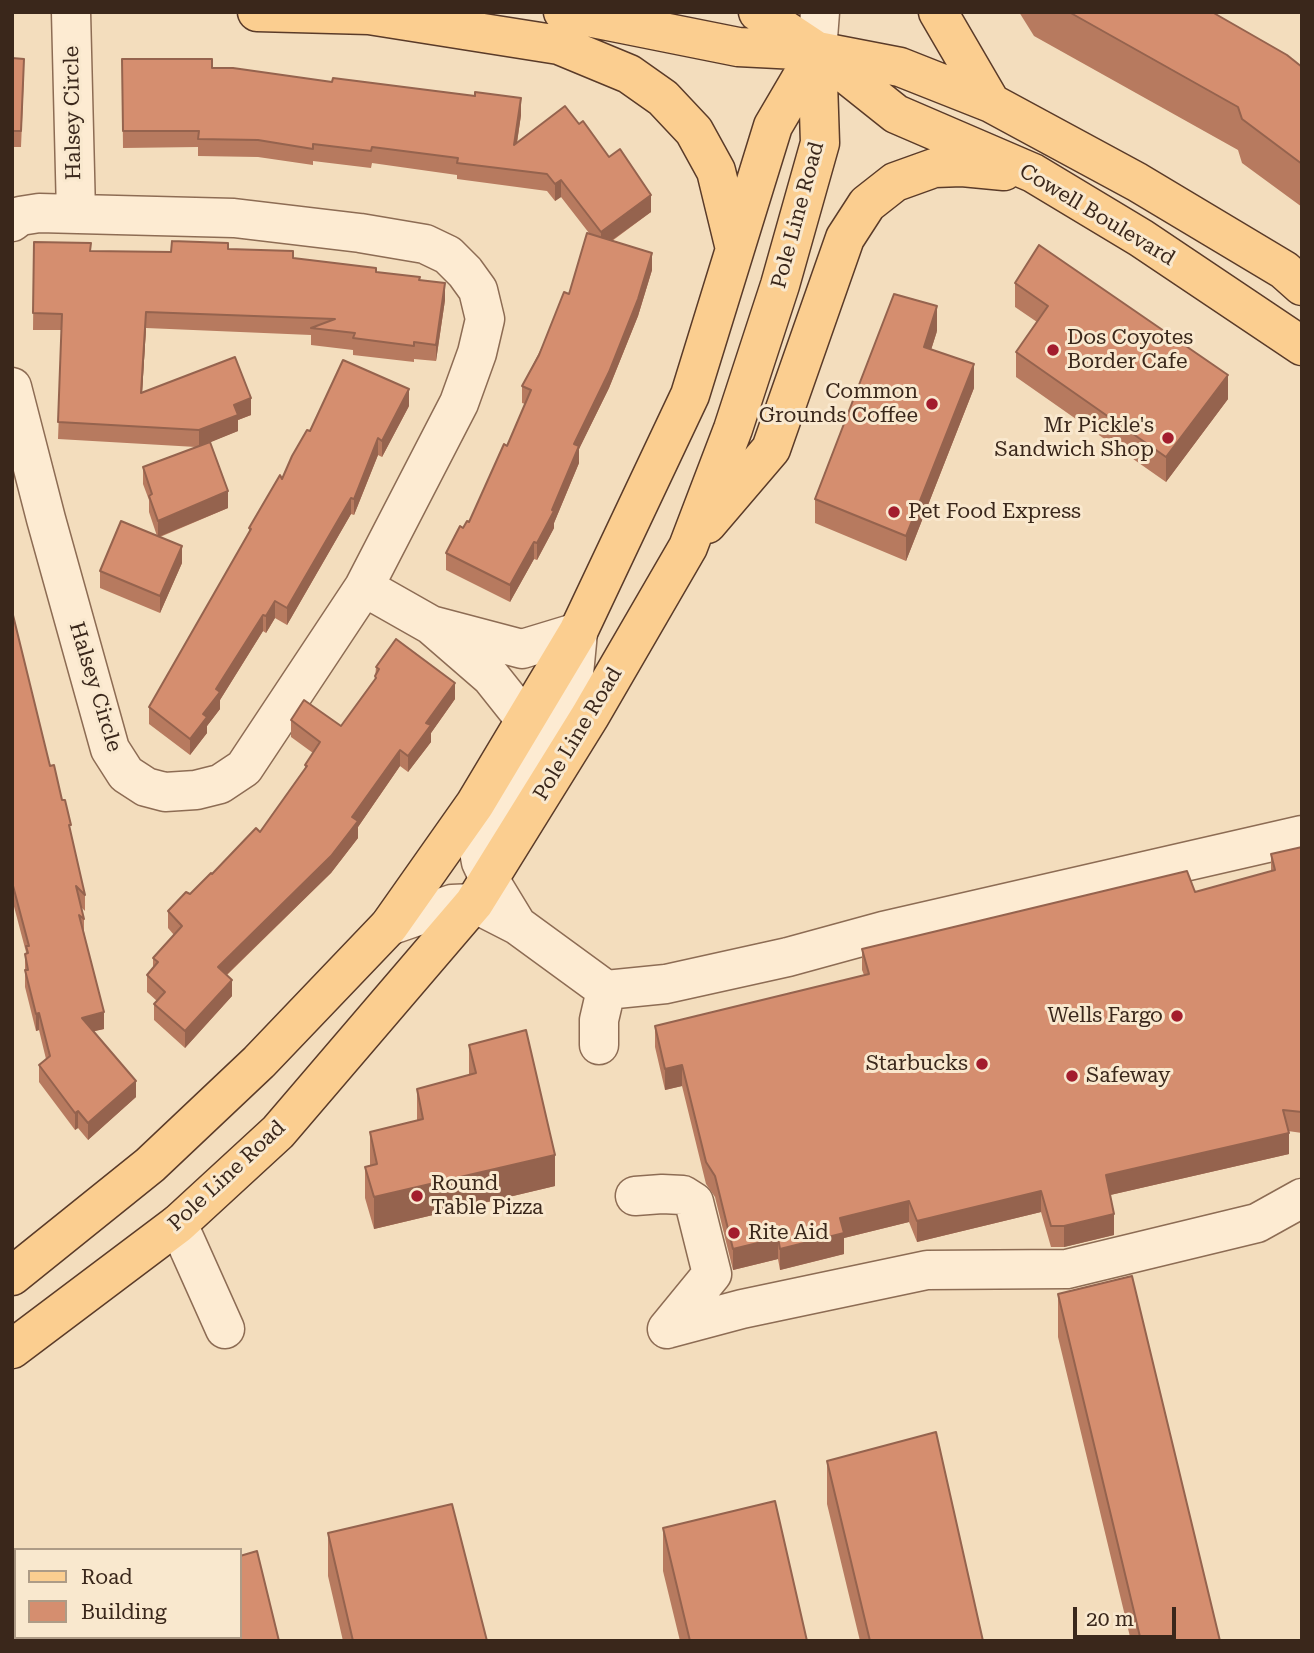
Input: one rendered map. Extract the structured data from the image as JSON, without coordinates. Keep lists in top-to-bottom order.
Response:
{
  "streets": {
    "main road": ["Pole Line Road", "Cowell Boulevard"],
    "street": ["Halsey Circle"]
  },
  "crossings": [
    ["Pole Line Road", "Cowell Boulevard"]
  ],
  "places": [
    "Dos Coyotes Border Cafe",
    "Common Grounds Coffee",
    "Mr Pickle's Sandwich Shop",
    "Pet Food Express",
    "Wells Fargo",
    "Starbucks",
    "Safeway",
    "Round Table Pizza",
    "Rite Aid"
  ],
  "legend": ["Road", "Building"],
  "scale_bar": "20 m"
}
